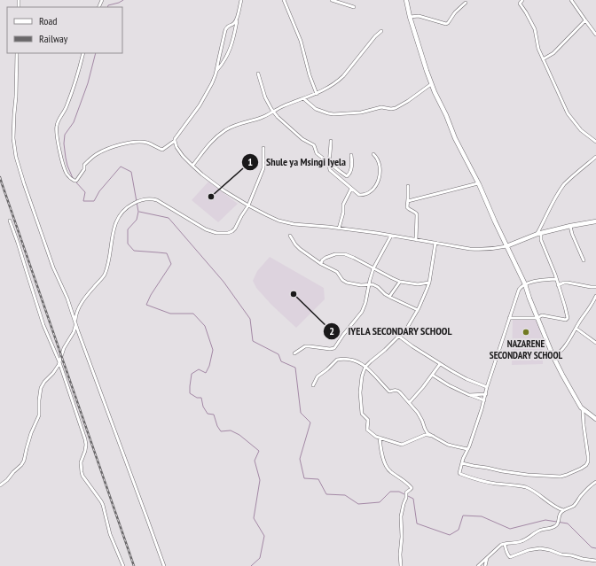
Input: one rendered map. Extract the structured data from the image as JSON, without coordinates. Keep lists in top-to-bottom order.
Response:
{
  "places": ["Shule ya Msingi Iyela", "IYELA SECONDARY SCHOOL", "NAZARENE SECONDARY SCHOOL"],
  "legend": ["Road", "Railway"]
}
